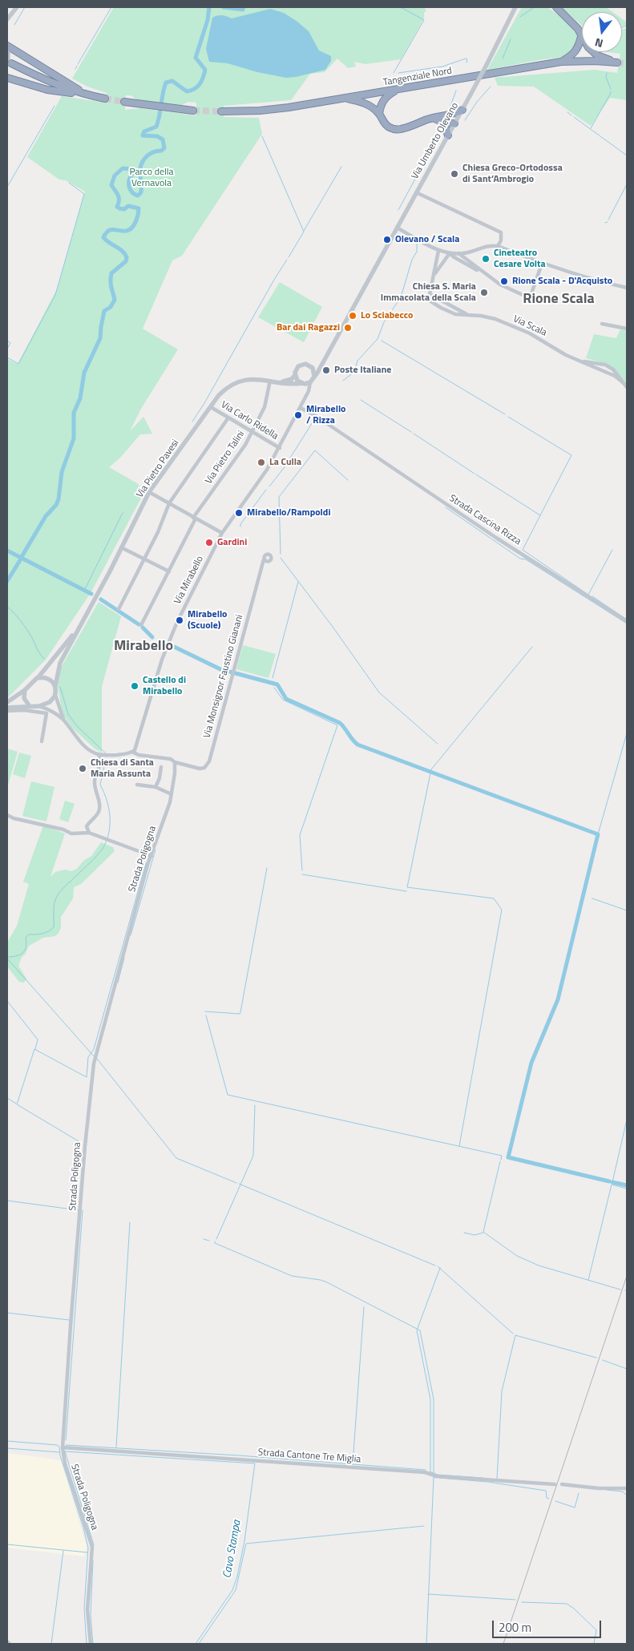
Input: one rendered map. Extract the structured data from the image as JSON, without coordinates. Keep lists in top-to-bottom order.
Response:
{
  "streets": {
    "highway": ["Tangenziale Nord"],
    "street": [
      "Via Umberto Olevano",
      "Via Scala",
      "Via Carlo Ridella",
      "Via Pietro Talini",
      "Via Pietro Pavesi",
      "Strada Cascina Rizza",
      "Via Mirabello",
      "Via Monsignor Faustino Gianani",
      "Strada Poligogna",
      "Strada Cantone Tre Miglia"
    ]
  },
  "crossings": [
    ["Via Carlo Ridella", "Via Pietro Talini"],
    ["Via Carlo Ridella", "Via Pietro Pavesi"],
    ["Via Carlo Ridella", "Via Mirabello"],
    ["Via Pietro Talini", "Via Pietro Pavesi"],
    ["Via Pietro Pavesi", "Via Mirabello"],
    ["Strada Cascina Rizza", "Via Mirabello"],
    ["Via Monsignor Faustino Gianani", "Strada Poligogna"],
    ["Strada Poligogna", "Strada Cantone Tre Miglia"]
  ],
  "districts": ["Rione Scala", "Mirabello"],
  "water": ["Cavo Stampa"],
  "parks": ["Parco della Vernavola"],
  "places": [
    "Chiesa Greco-Ortodossa di Sant’Ambrogio",
    "Olevano / Scala",
    "Cineteatro Cesare Volta",
    "Rione Scala - D'Acquisto",
    "Chiesa S. Maria Immacolata della Scala",
    "Lo Sciabecco",
    "Bar dai Ragazzi",
    "Poste Italiane",
    "Mirabello / Rizza",
    "La Culla",
    "Mirabello/Rampoldi",
    "Gardini",
    "Mirabello (Scuole)",
    "Castello di Mirabello",
    "Chiesa di Santa Maria Assunta"
  ],
  "scale_bar": "200 m",
  "north": "bottom"
}
